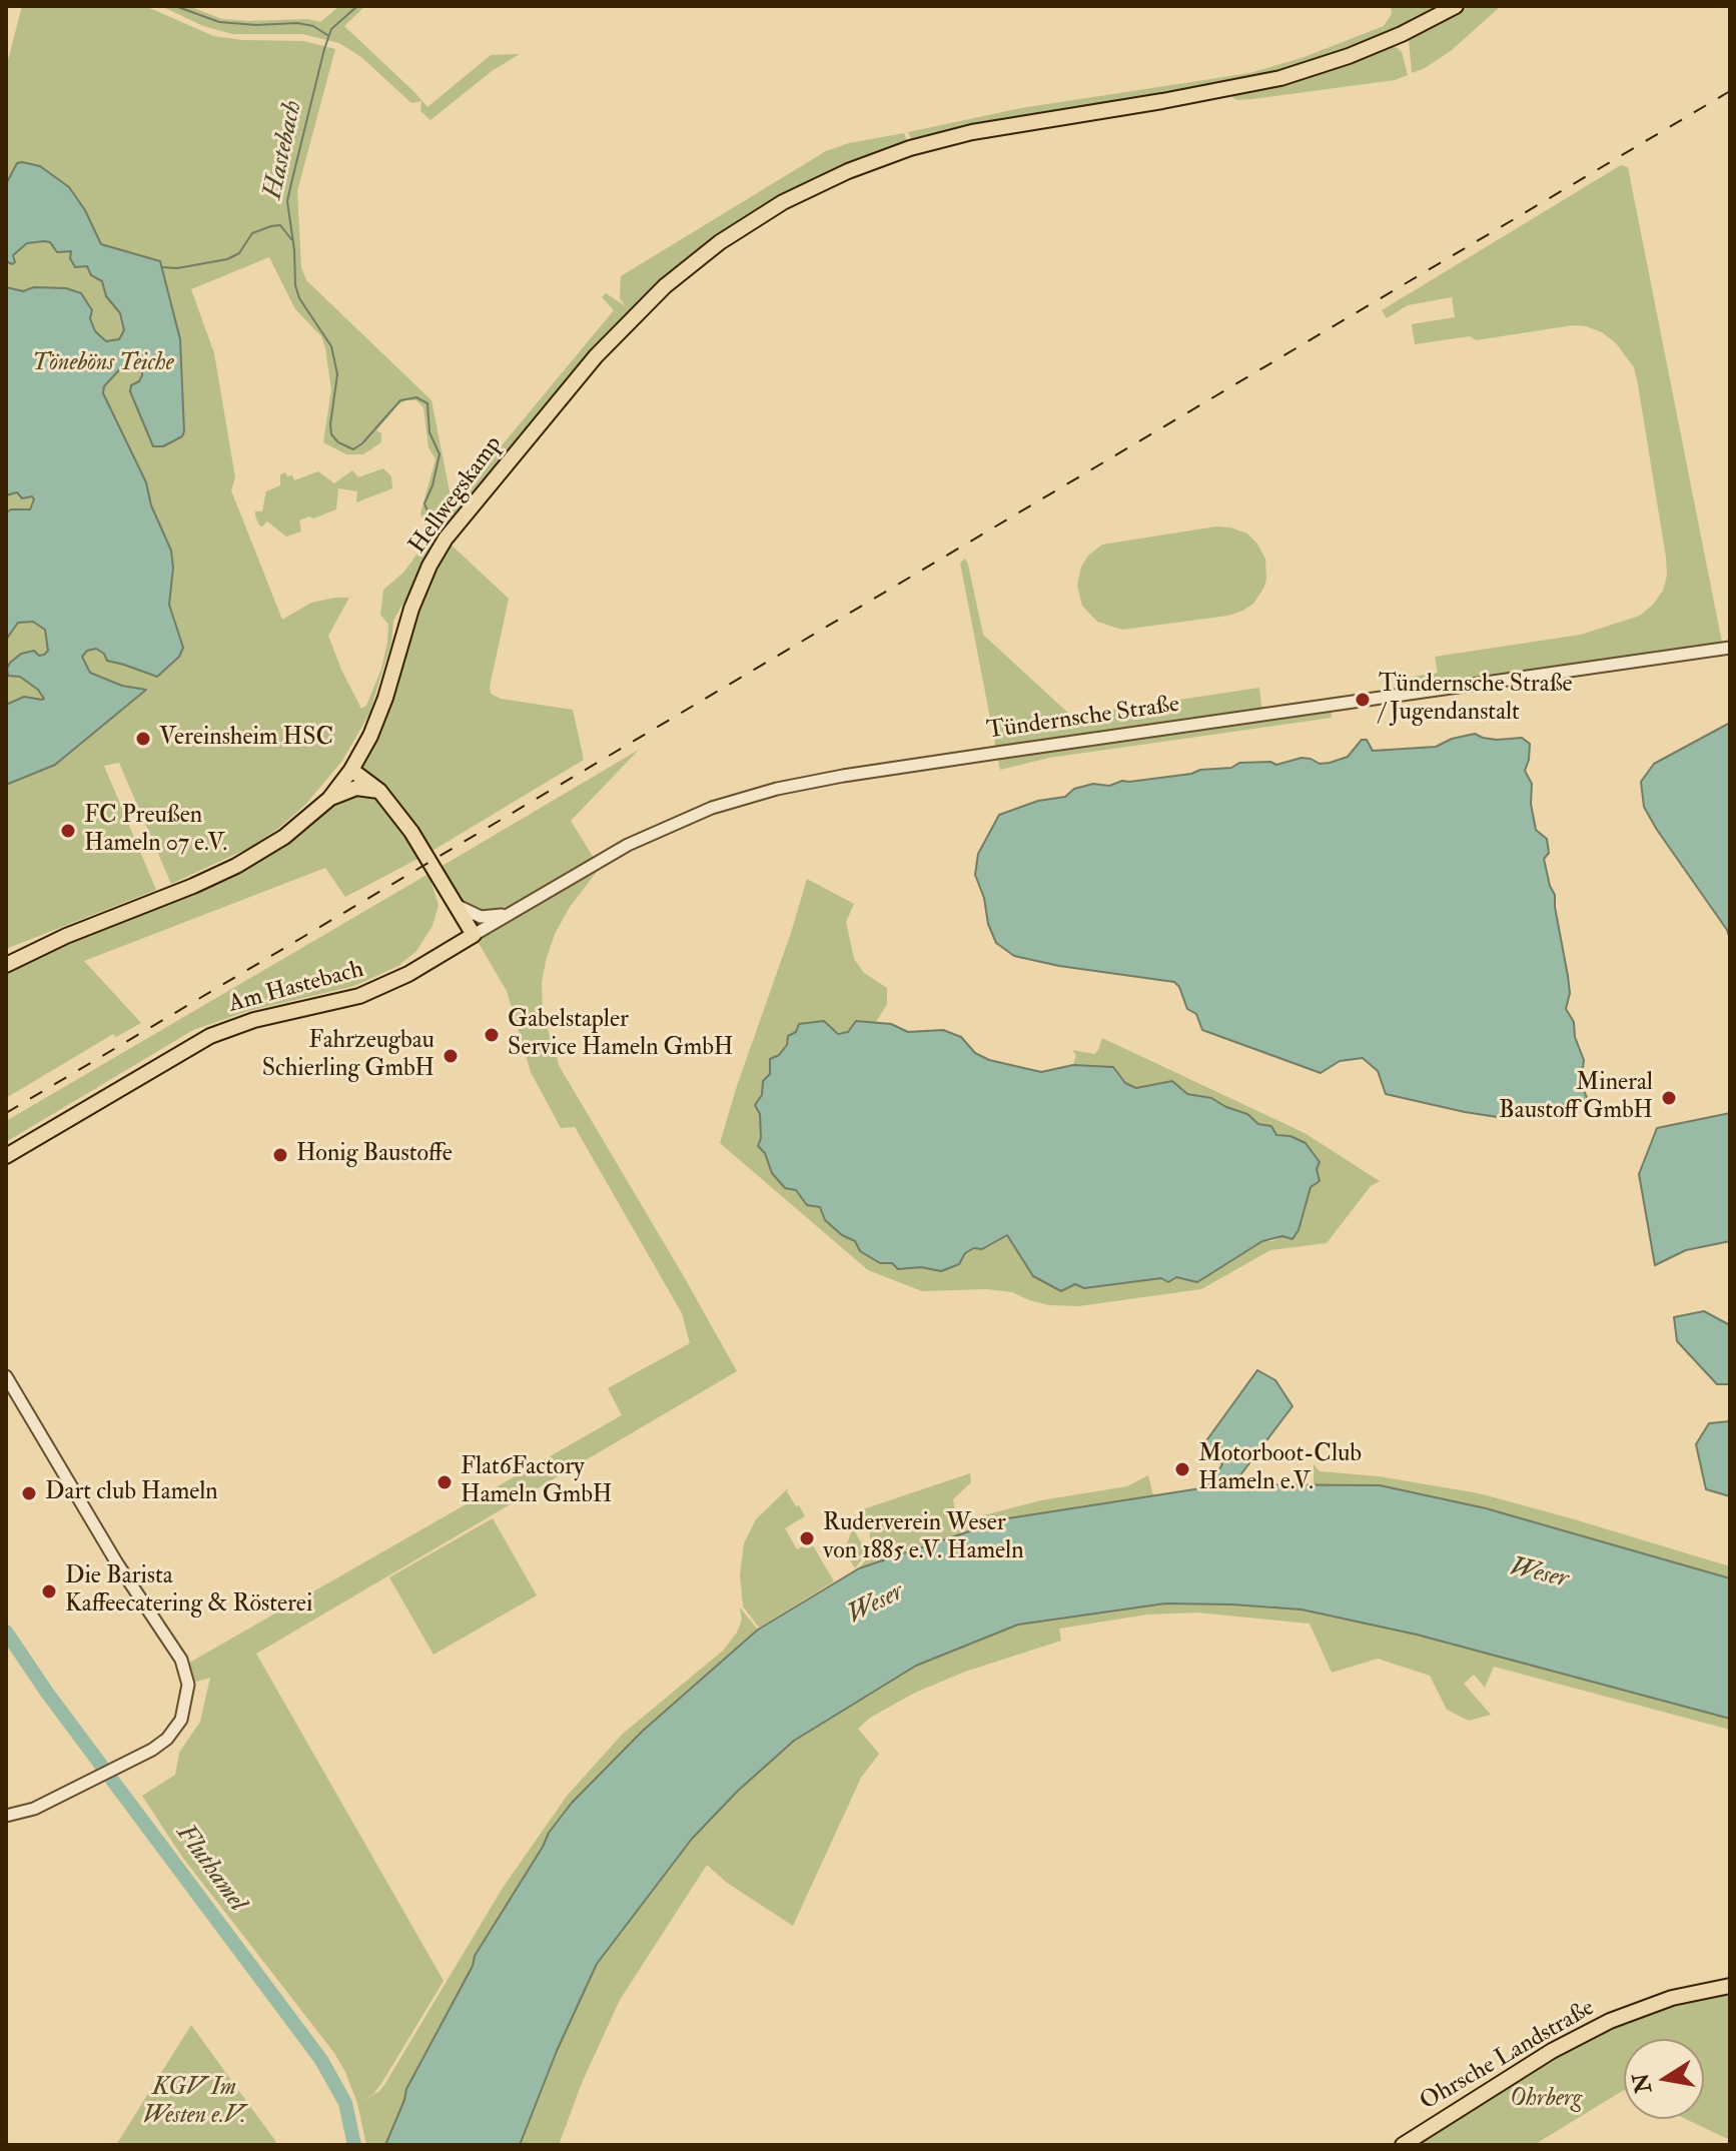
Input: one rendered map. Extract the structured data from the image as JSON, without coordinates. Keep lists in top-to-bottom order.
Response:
{
  "streets": {
    "main road": ["Hellwegskamp", "Am Hastebach", "Ohrsche Landstraße"],
    "street": ["Tündernsche Straße"]
  },
  "crossings": [
    ["Tündernsche Straße", "Am Hastebach"]
  ],
  "water": ["Hastebach", "Weser", "Fluthamel"],
  "parks": ["Töneböns Teiche", "KGV Im Westen e.V.", "Ohrberg"],
  "places": [
    "Tündernsche Straße / Jugendanstalt",
    "Vereinsheim HSC",
    "FC Preußen Hameln 07 e.V.",
    "Gabelstapler Service Hameln GmbH",
    "Fahrzeugbau Schierling GmbH",
    "Mineral Baustoff GmbH",
    "Honig Baustoffe",
    "Motorboot-Club Hameln e.V.",
    "Flat6Factory Hameln GmbH",
    "Dart club Hameln",
    "Ruderverein Weser von 1885 e.V. Hameln",
    "Die Barista Kaffeecatering & Rösterei"
  ],
  "north": "left"
}
